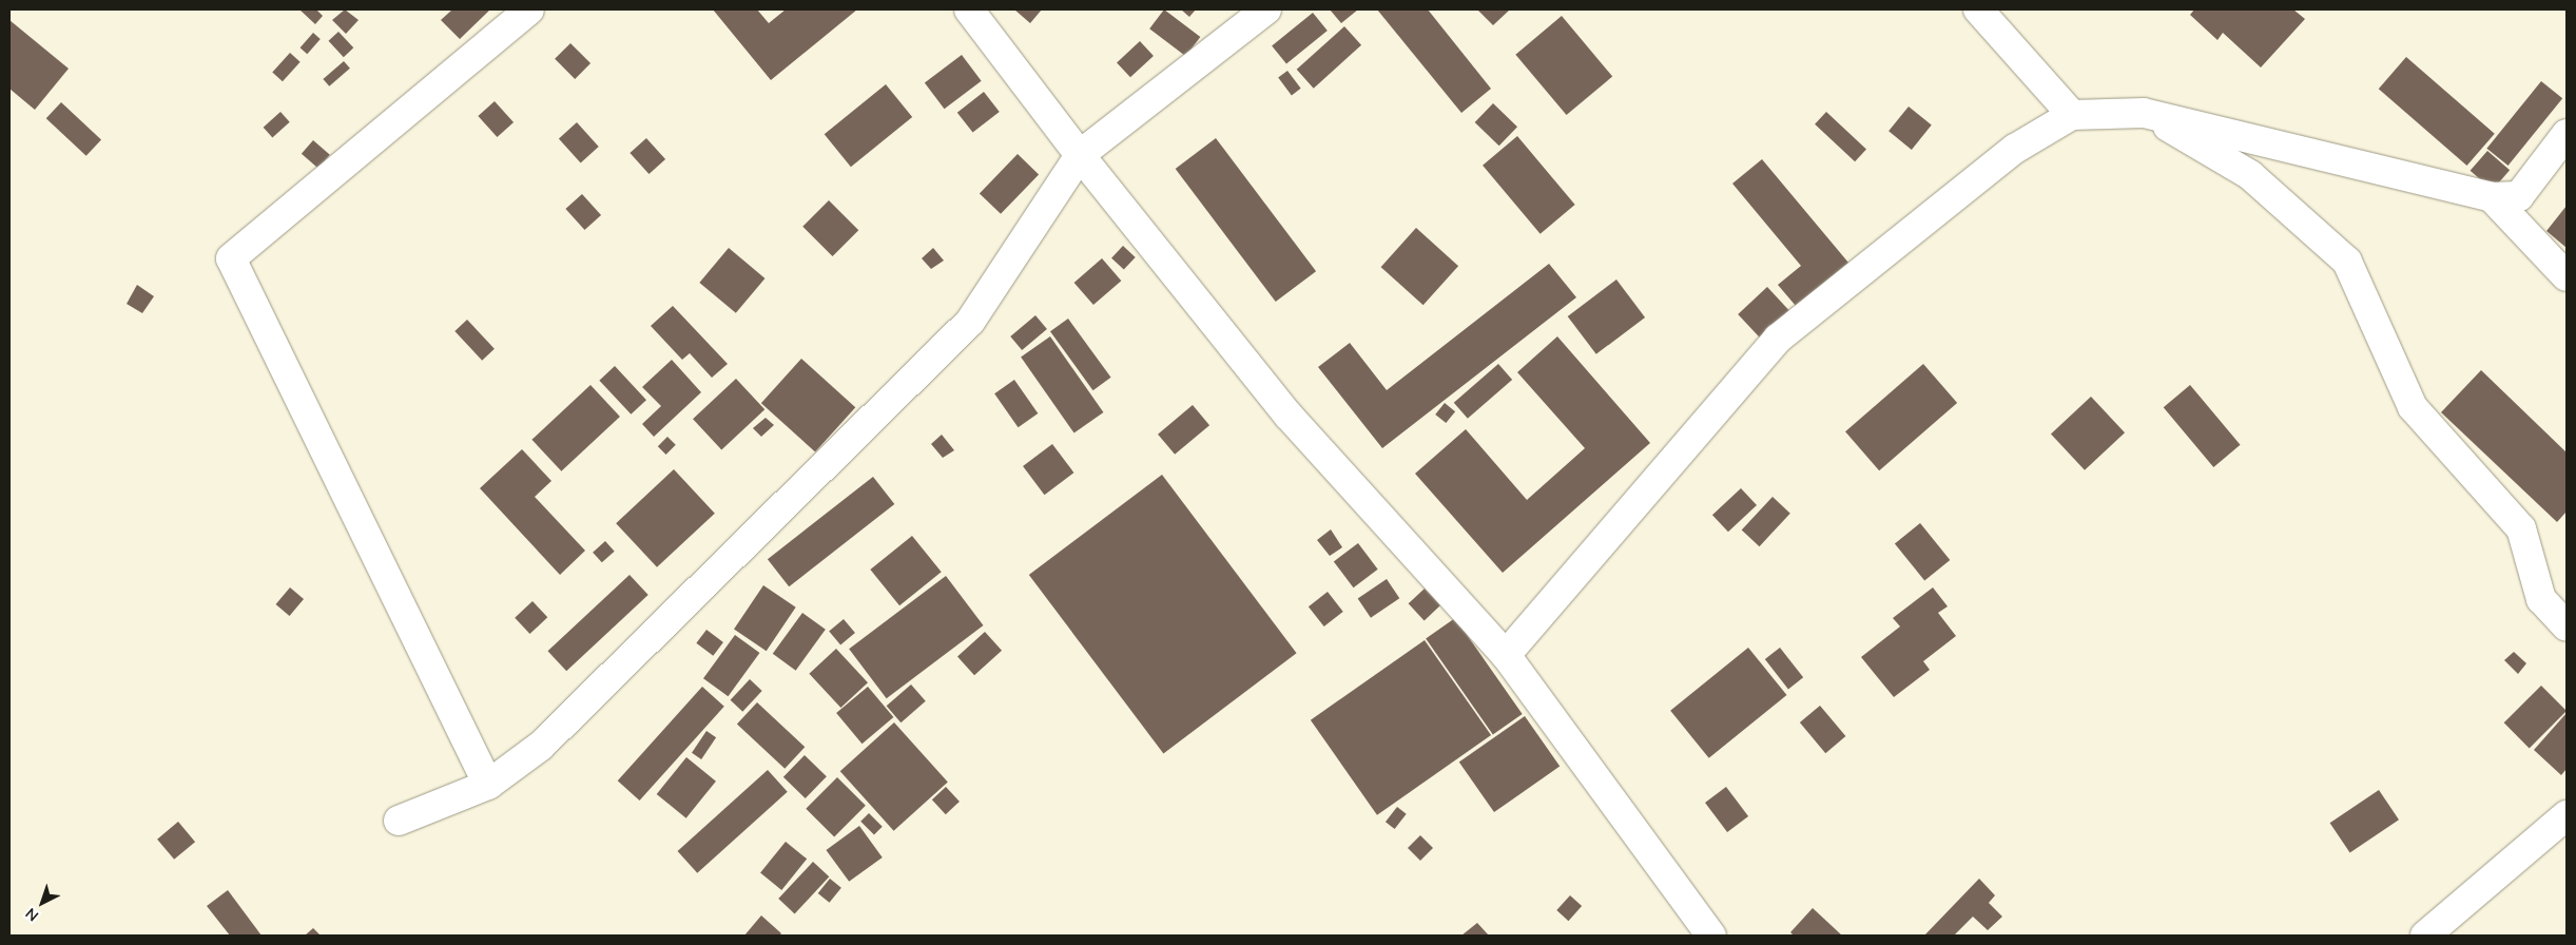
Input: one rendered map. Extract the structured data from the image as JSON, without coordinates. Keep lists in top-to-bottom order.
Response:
{
  "north": "bottom left"
}
